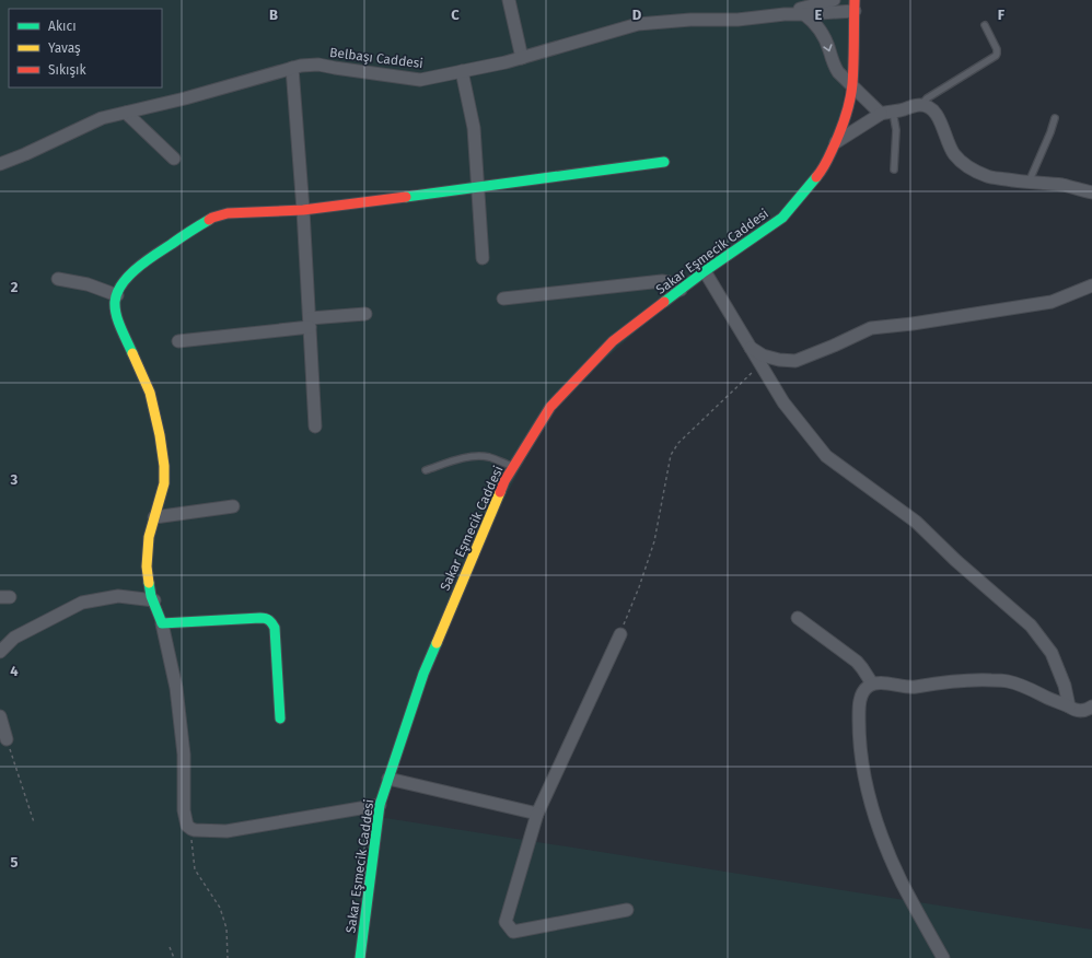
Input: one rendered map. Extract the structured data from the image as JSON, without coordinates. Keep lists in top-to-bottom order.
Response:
{
  "streets": {
    "street": ["Belbaşı Caddesi", "Sakar Eşmecik Caddesi"]
  },
  "crossings": [
    ["Belbaşı Caddesi", "Sakar Eşmecik Caddesi"]
  ],
  "legend": ["Akıcı", "Yavaş", "Sıkışık"],
  "grid": {
    "columns": [
      "B",
      "C",
      "D",
      "E",
      "F"
    ],
    "rows": [
      "2",
      "3",
      "4",
      "5"
    ]
  }
}
